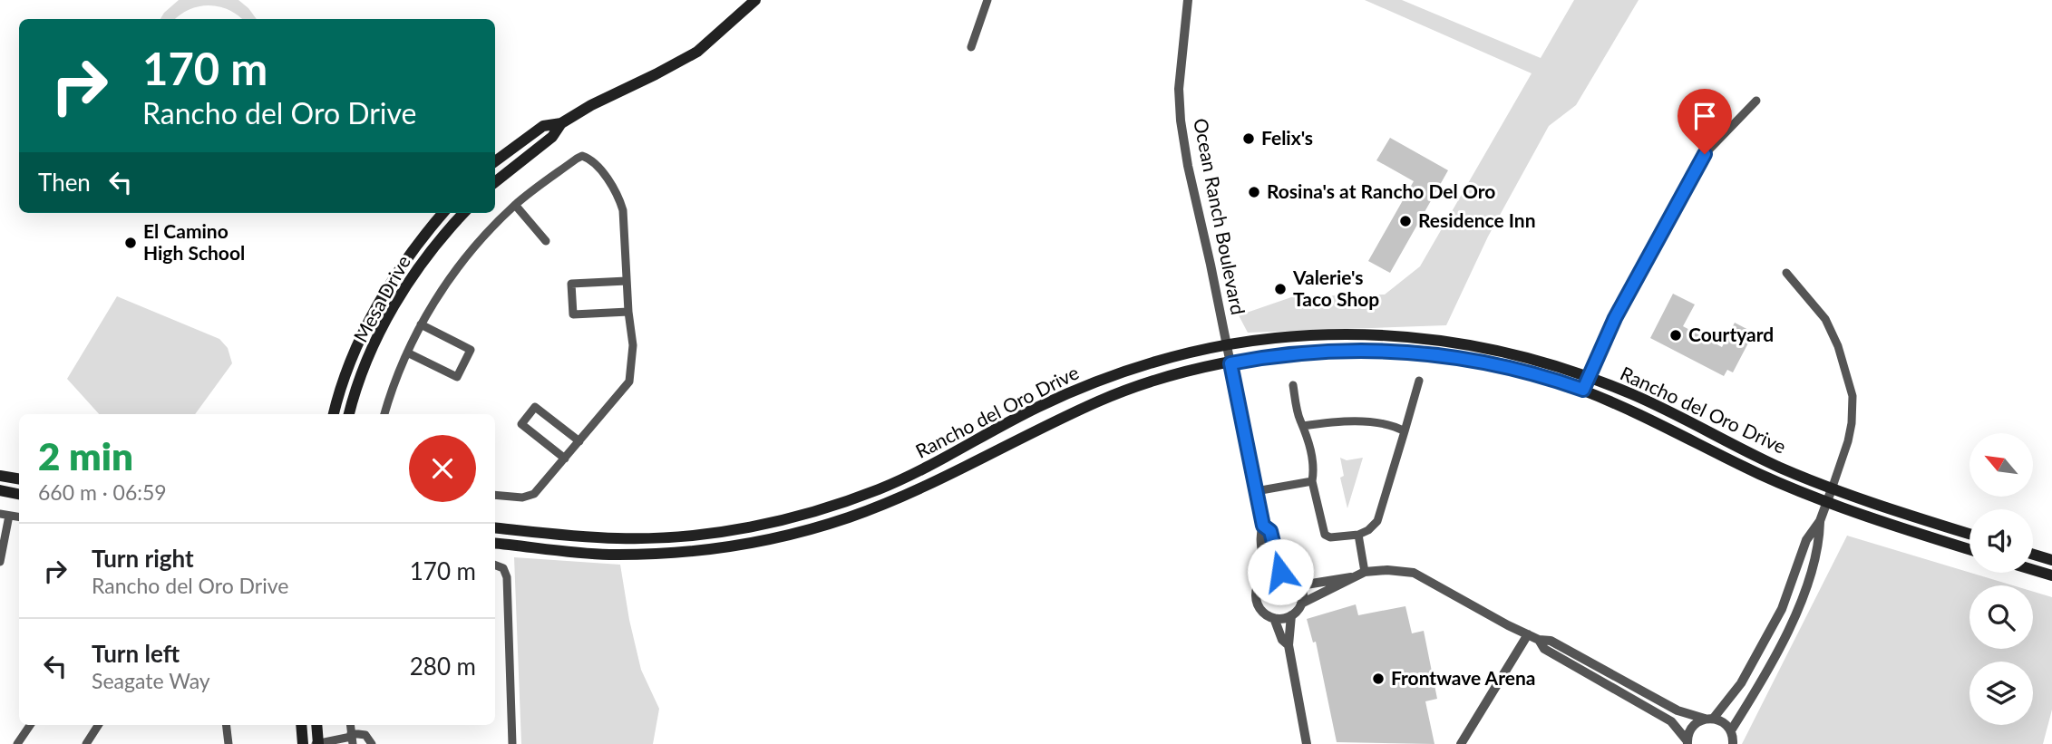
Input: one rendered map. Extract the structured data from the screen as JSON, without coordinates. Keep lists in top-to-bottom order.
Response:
{
  "streets": {
    "main road": ["Mesa Drive", "Rancho del Oro Drive"],
    "street": ["Ocean Ranch Boulevard"]
  },
  "crossings": [
    ["Ocean Ranch Boulevard", "Rancho del Oro Drive"]
  ],
  "places": [
    "Felix's",
    "Rosina's at Rancho Del Oro",
    "Residence Inn",
    "El Camino High School",
    "Valerie's Taco Shop",
    "Courtyard",
    "Frontwave Arena"
  ],
  "north": "top left",
  "page": {
    "turn": ["170 m", "Rancho del Oro Drive"],
    "then": "Then",
    "heading": ["2 min", "660 m · 06:59"],
    "list": [
      {
        "name": "Turn right",
        "note": "Rancho del Oro Drive",
        "value": "170 m"
      },
      {
        "name": "Turn left",
        "note": "Seagate Way",
        "value": "280 m"
      }
    ]
  }
}
